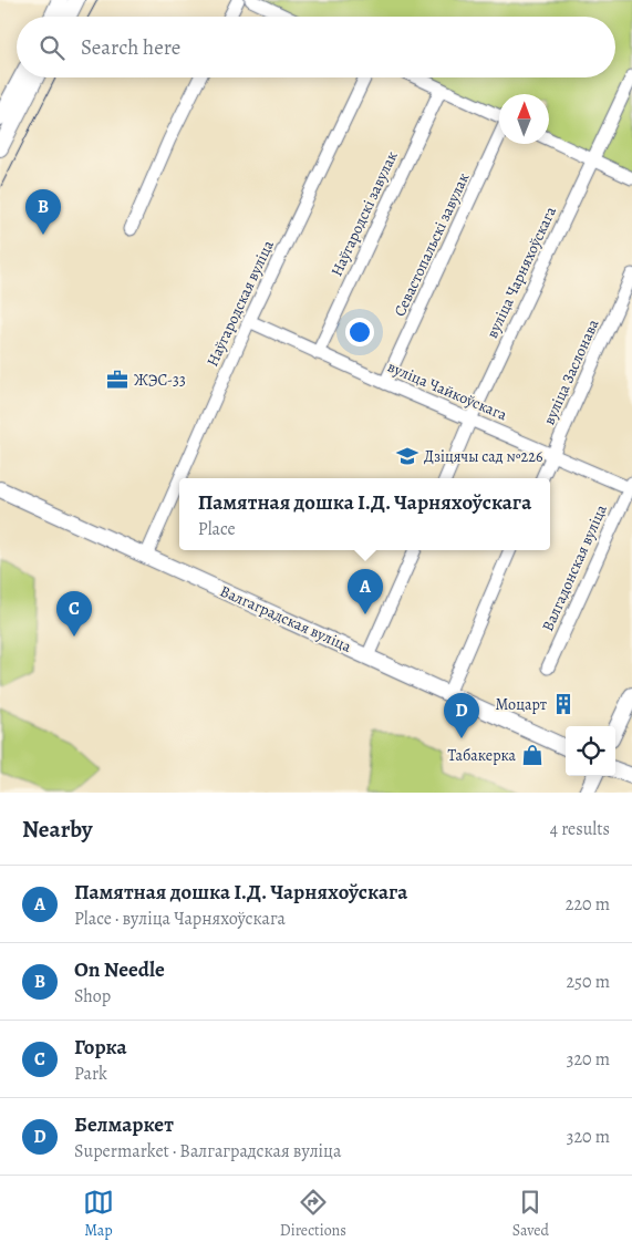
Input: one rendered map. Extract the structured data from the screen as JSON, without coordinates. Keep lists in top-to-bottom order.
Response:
{
  "streets": {
    "main road": ["Валгаградская вуліца"],
    "street": [
      "Наўгародскі завулак",
      "Севастопальскі завулак",
      "вуліца Чарняхоўскага",
      "Наўгародская вуліца",
      "вуліца Заслонава",
      "вуліца Чайкоўскага",
      "Валгадонская вуліца"
    ]
  },
  "crossings": [
    ["Наўгародскі завулак", "вуліца Чайкоўскага"],
    ["Севастопальскі завулак", "вуліца Чайкоўскага"],
    ["вуліца Чарняхоўскага", "вуліца Чайкоўскага"],
    ["Наўгародская вуліца", "вуліца Чайкоўскага"],
    ["Наўгародская вуліца", "Валгаградская вуліца"],
    ["вуліца Заслонава", "вуліца Чайкоўскага"],
    ["вуліца Чайкоўскага", "Валгадонская вуліца"]
  ],
  "places": {
    "office": ["ЖЭС-33"],
    "school or university": ["Дзіцячы сад №226"],
    "building": ["Моцарт"],
    "shop": ["Табакерка"]
  },
  "north": "top",
  "page": {
    "search": "Search here",
    "pins": [
      "B",
      "A",
      "C",
      "D"
    ],
    "popup": ["Памятная дошка І.Д. Чарняхоўскага", "Place"],
    "heading": ["Nearby", "4 results"],
    "list": [
      {
        "mark": "A",
        "name": "Памятная дошка І.Д. Чарняхоўскага",
        "note": "Place · вуліца Чарняхоўскага",
        "value": "220 m"
      },
      {
        "mark": "B",
        "name": "On Needle",
        "note": "Shop",
        "value": "250 m"
      },
      {
        "mark": "C",
        "name": "Горка",
        "note": "Park",
        "value": "320 m"
      },
      {
        "mark": "D",
        "name": "Белмаркет",
        "note": "Supermarket · Валгаградская вуліца",
        "value": "320 m"
      }
    ],
    "nav": ["Map", "Directions", "Saved"]
  }
}
